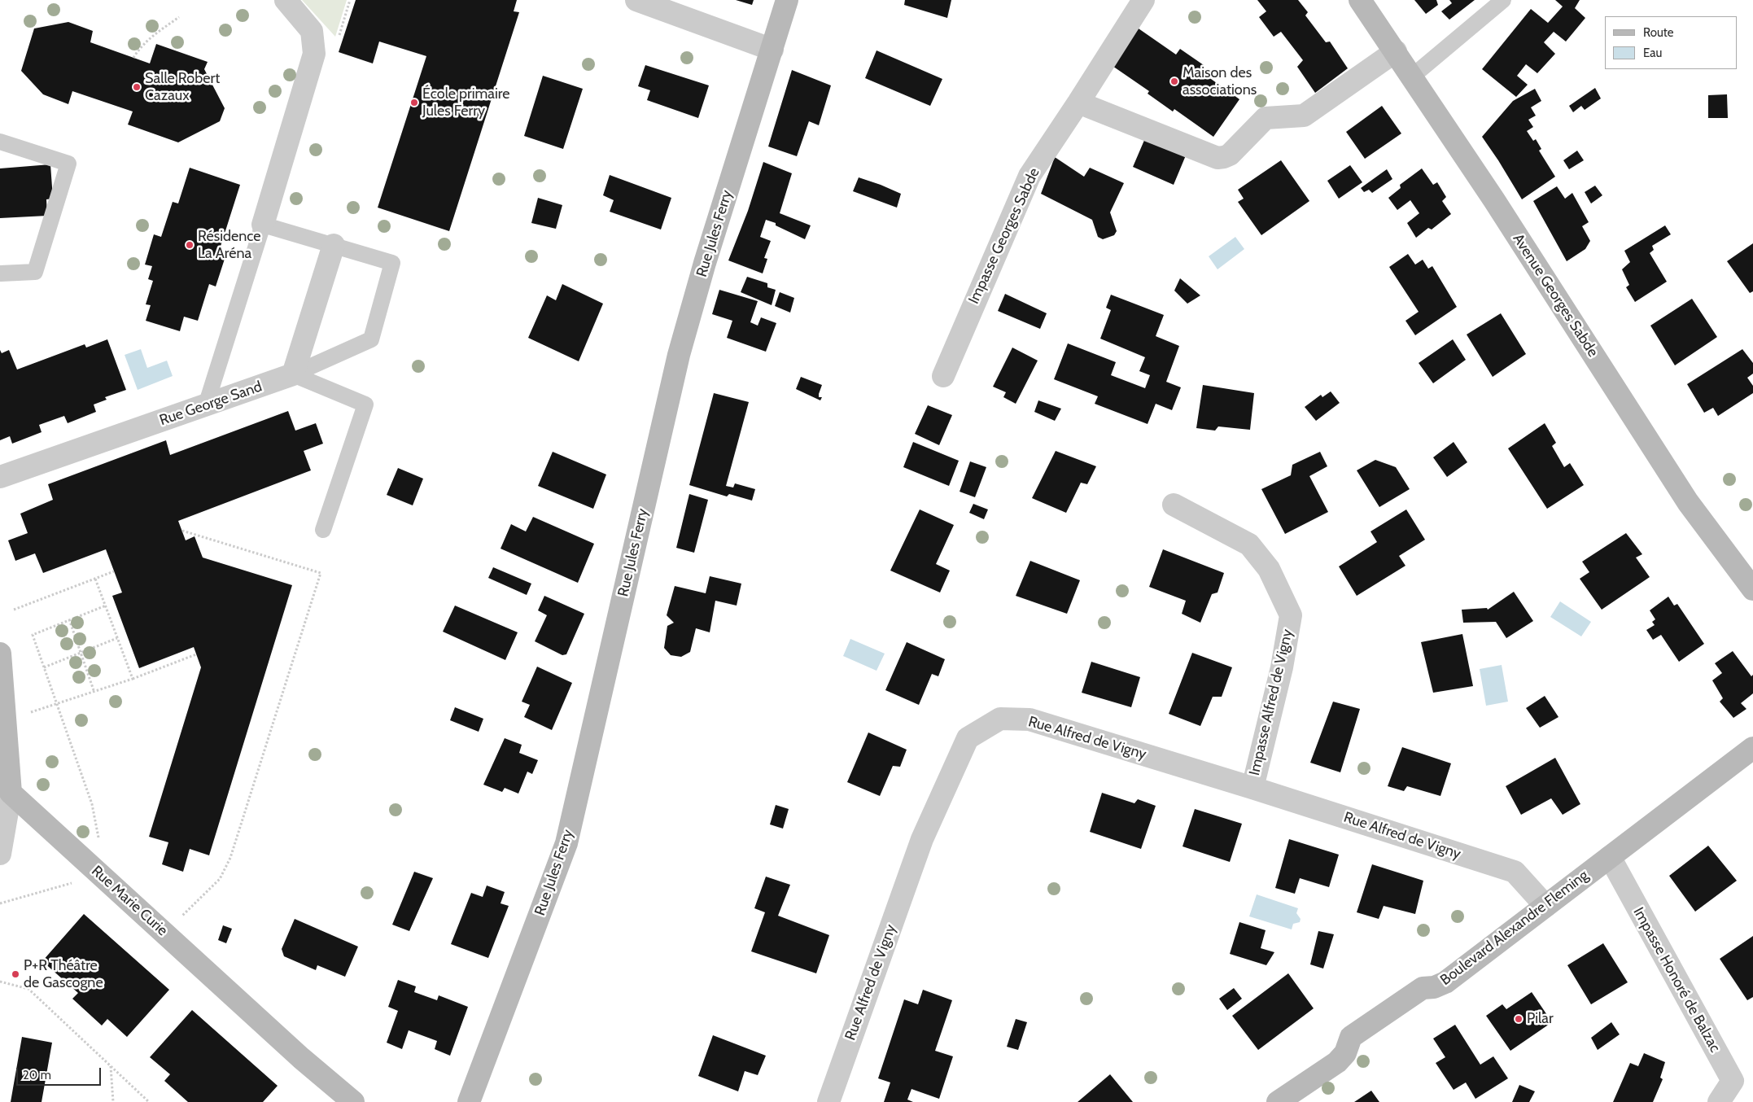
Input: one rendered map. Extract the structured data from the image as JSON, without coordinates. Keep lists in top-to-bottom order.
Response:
{
  "streets": {
    "street": [
      "Rue Jules Ferry",
      "Impasse Georges Sabde",
      "Avenue Georges Sabde",
      "Rue George Sand",
      "Impasse Alfred de Vigny",
      "Rue Alfred de Vigny",
      "Rue Marie Curie",
      "Boulevard Alexandre Fleming",
      "Impasse Honoré de Balzac"
    ]
  },
  "crossings": [
    ["Impasse Alfred de Vigny", "Rue Alfred de Vigny"],
    ["Rue Alfred de Vigny", "Boulevard Alexandre Fleming"],
    ["Boulevard Alexandre Fleming", "Impasse Honoré de Balzac"]
  ],
  "places": [
    "Maison des associations",
    "Salle Robert Cazaux",
    "École primaire Jules Ferry",
    "Résidence La Aréna",
    "P+R Théâtre de Gascogne",
    "Pilar"
  ],
  "legend": ["Route", "Eau"],
  "scale_bar": "20 m"
}
